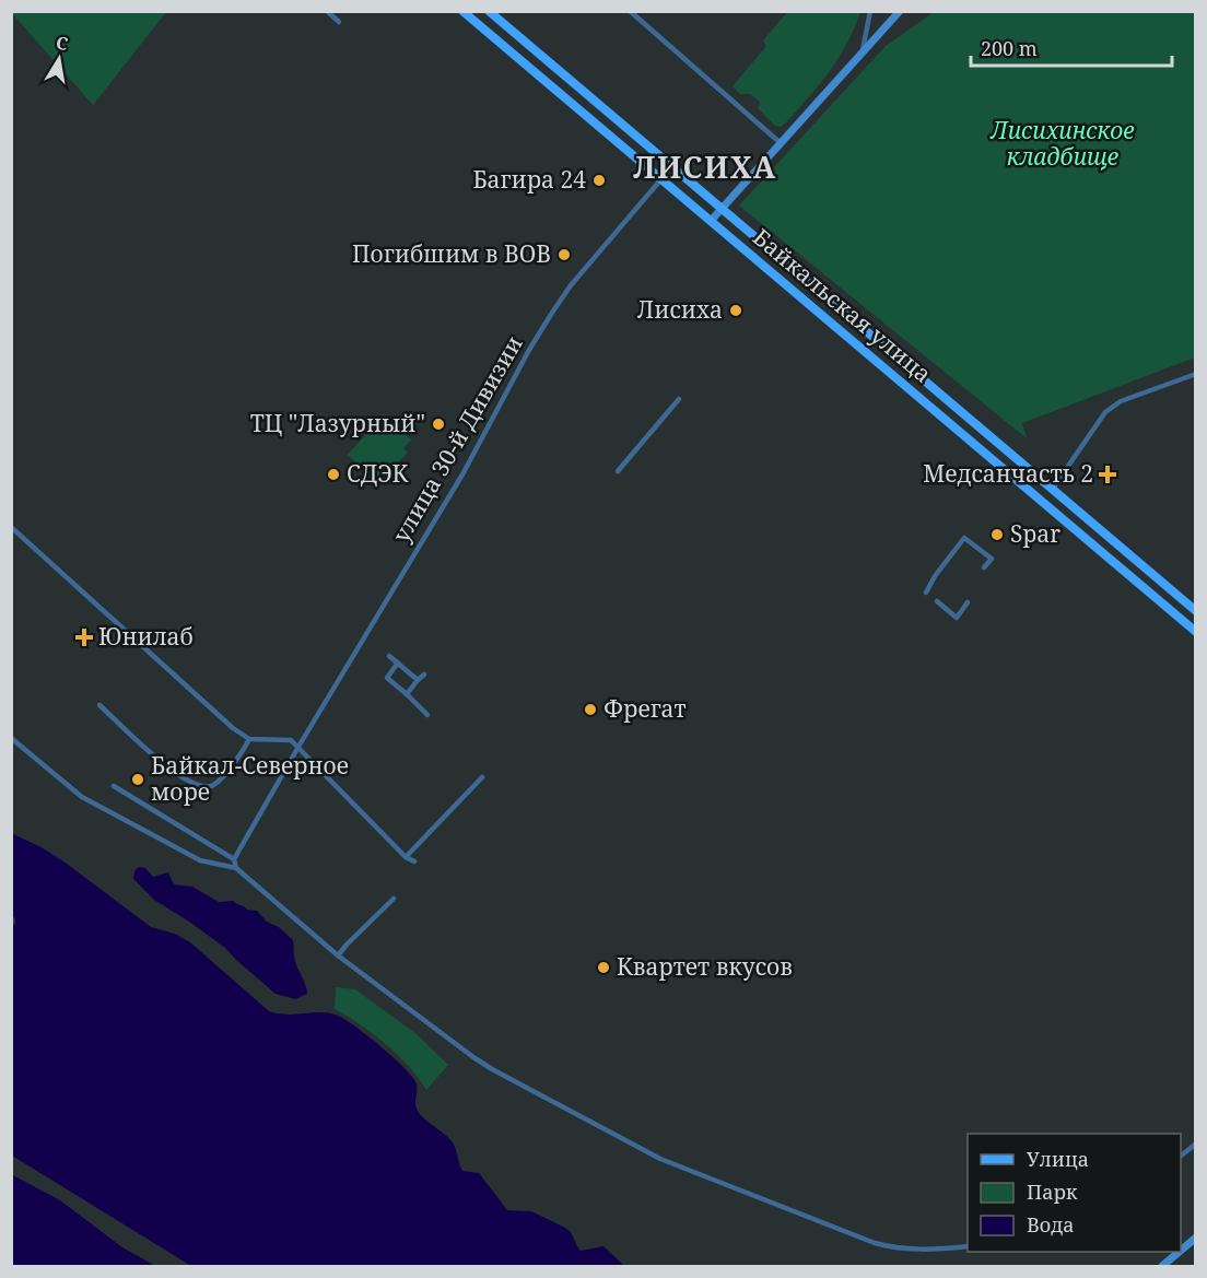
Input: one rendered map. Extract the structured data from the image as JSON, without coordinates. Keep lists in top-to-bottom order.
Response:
{
  "streets": {
    "main road": ["Байкальская улица"],
    "street": ["улица 30-й Дивизии"]
  },
  "crossings": [
    ["Байкальская улица", "улица 30-й Дивизии"]
  ],
  "districts": ["ЛИСИХА"],
  "parks": ["Лисихинское кладбище"],
  "places": {
    "other": [
      "Багира 24",
      "Погибшим в ВОВ",
      "Лисиха",
      "ТЦ \"Лазурный\"",
      "СДЭК",
      "Spar",
      "Фрегат",
      "Байкал-Северное море",
      "Квартет вкусов"
    ],
    "health": ["Медсанчасть 2", "Юнилаб"]
  },
  "legend": ["Улица", "Парк", "Вода"],
  "scale_bar": "200 m",
  "north": "top"
}
